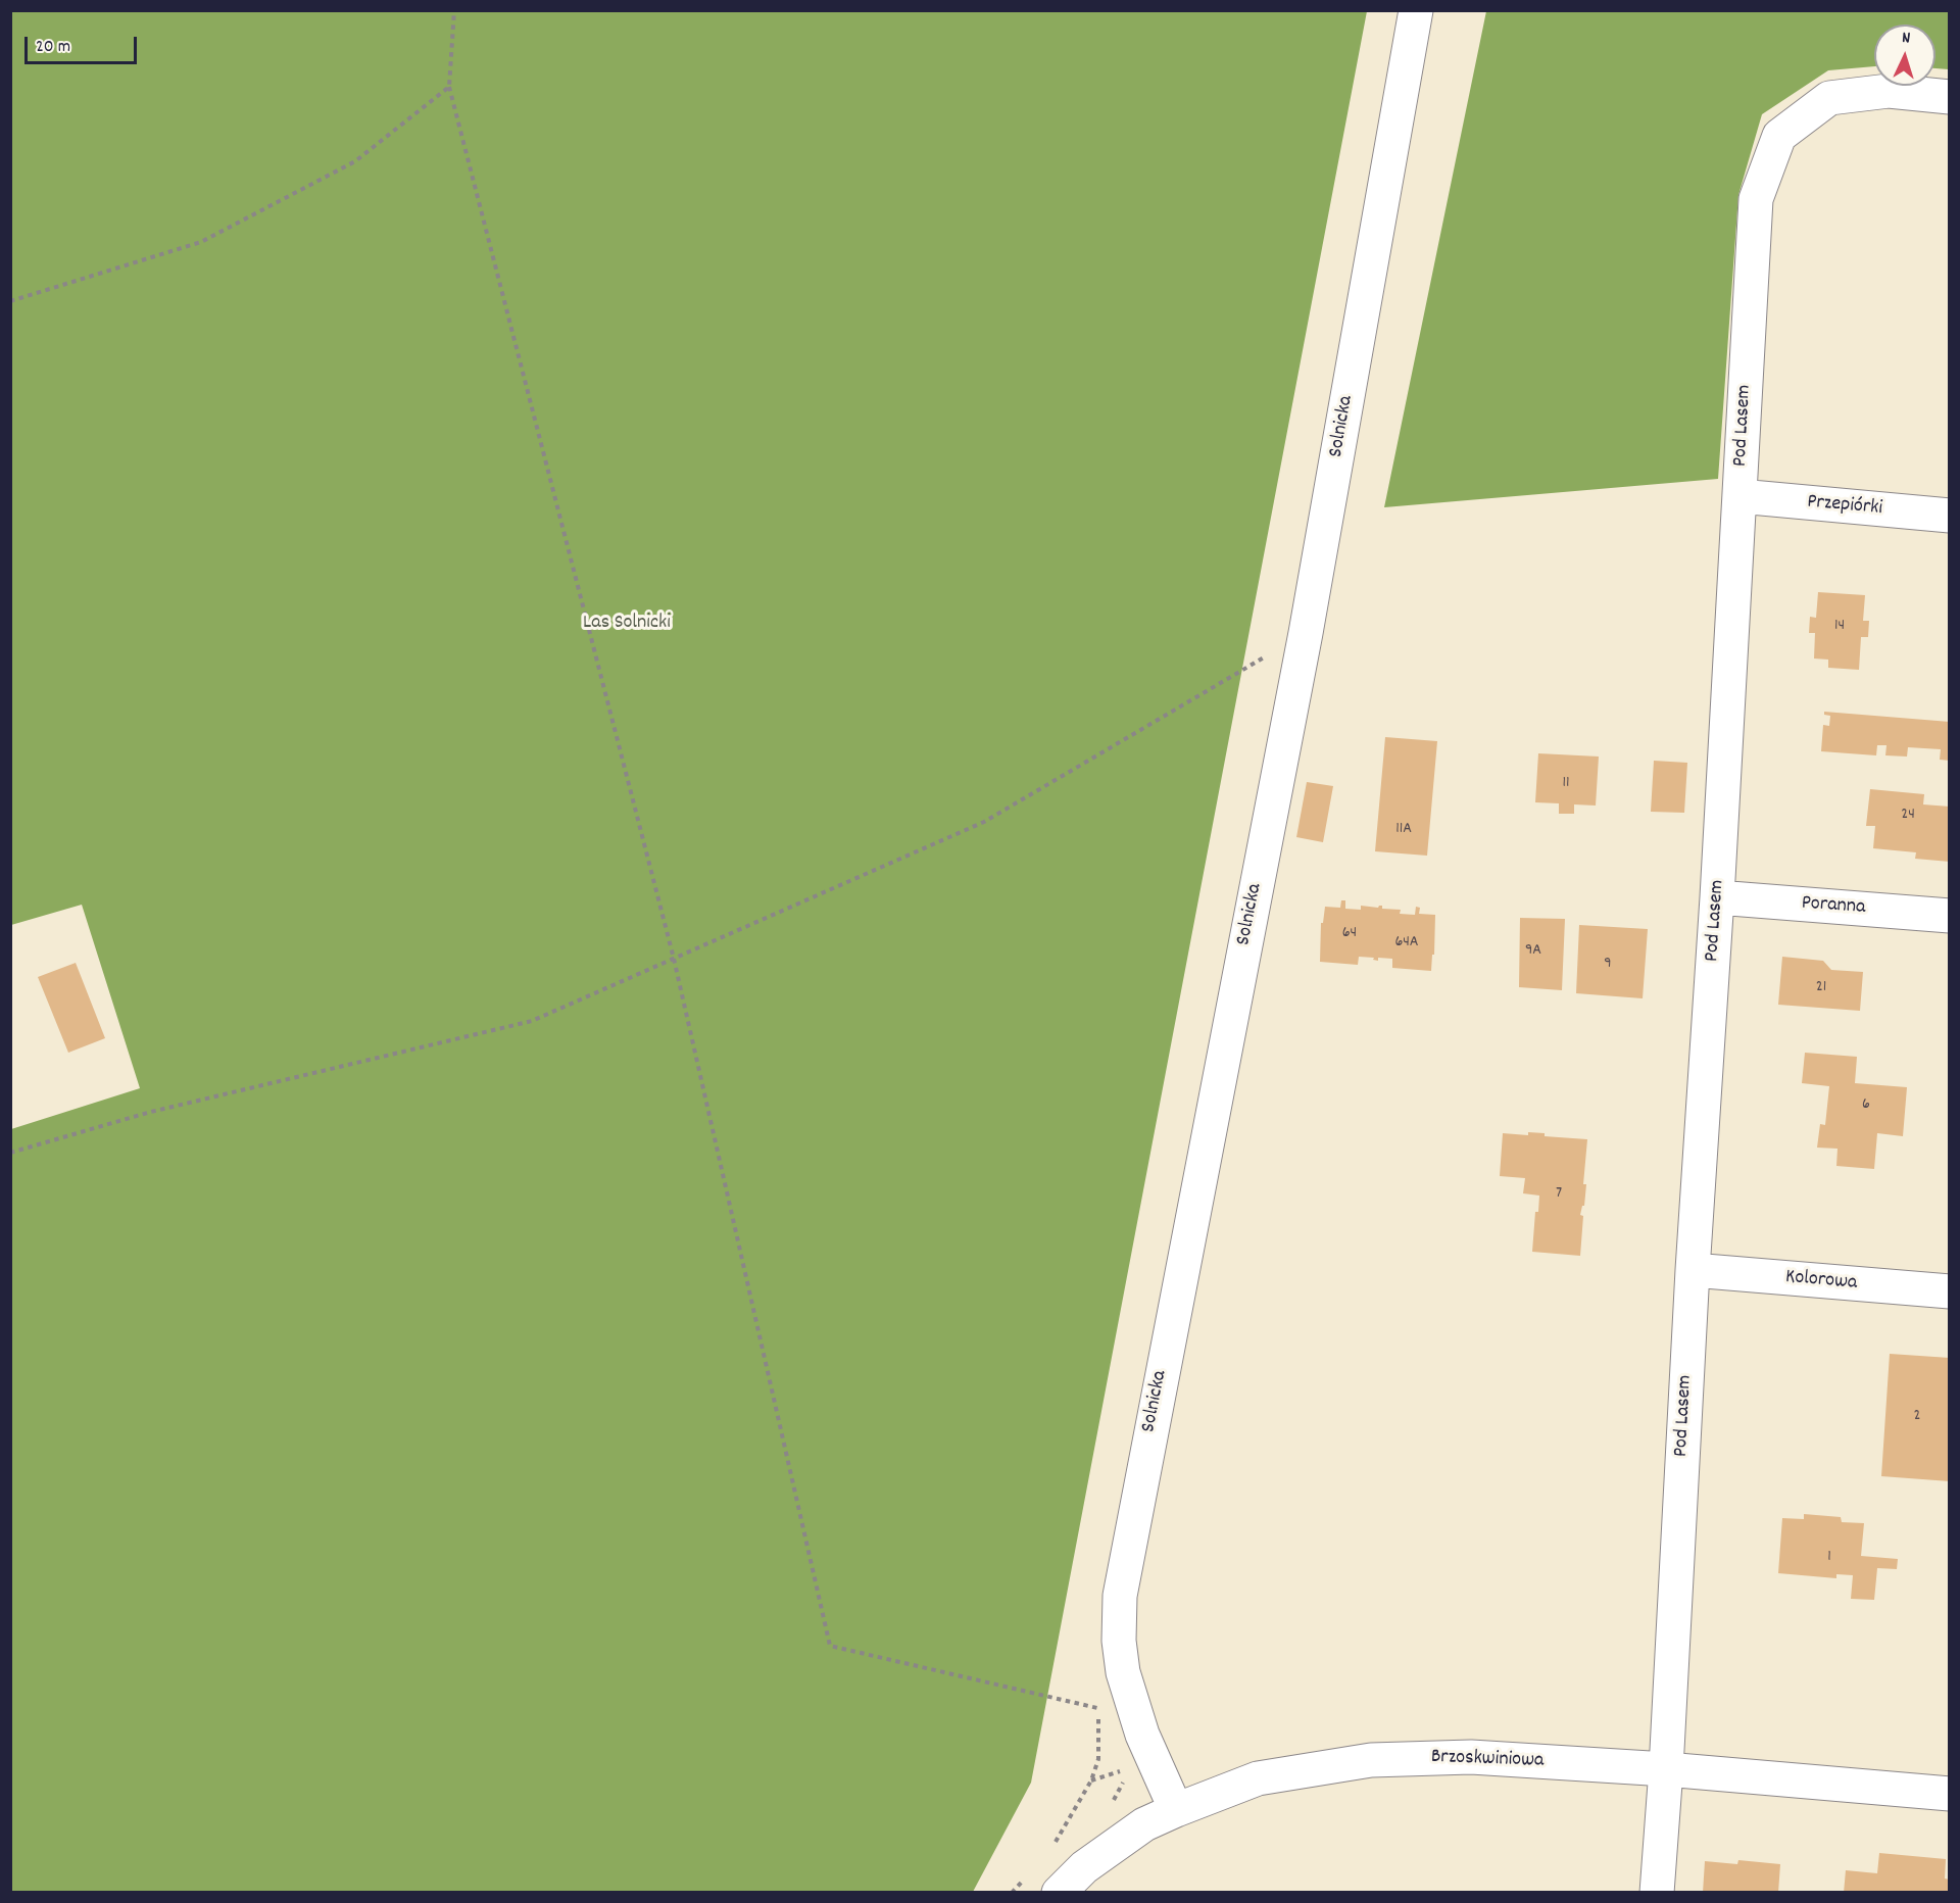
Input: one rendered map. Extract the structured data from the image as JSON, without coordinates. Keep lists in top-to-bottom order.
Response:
{
  "streets": {
    "street": [
      "Pod Lasem",
      "Solnicka",
      "Przepiórki",
      "Poranna",
      "Kolorowa",
      "Brzoskwiniowa"
    ]
  },
  "crossings": [
    ["Pod Lasem", "Przepiórki"],
    ["Pod Lasem", "Poranna"],
    ["Pod Lasem", "Kolorowa"],
    ["Pod Lasem", "Brzoskwiniowa"],
    ["Solnicka", "Brzoskwiniowa"]
  ],
  "parks": ["Las Solnicki"],
  "house_numbers": [
    "14",
    "11",
    "24",
    "11A",
    "64",
    "64A",
    "9A",
    "9",
    "21",
    "6",
    "7",
    "2",
    "1"
  ],
  "scale_bar": "20 m",
  "north": "top"
}
